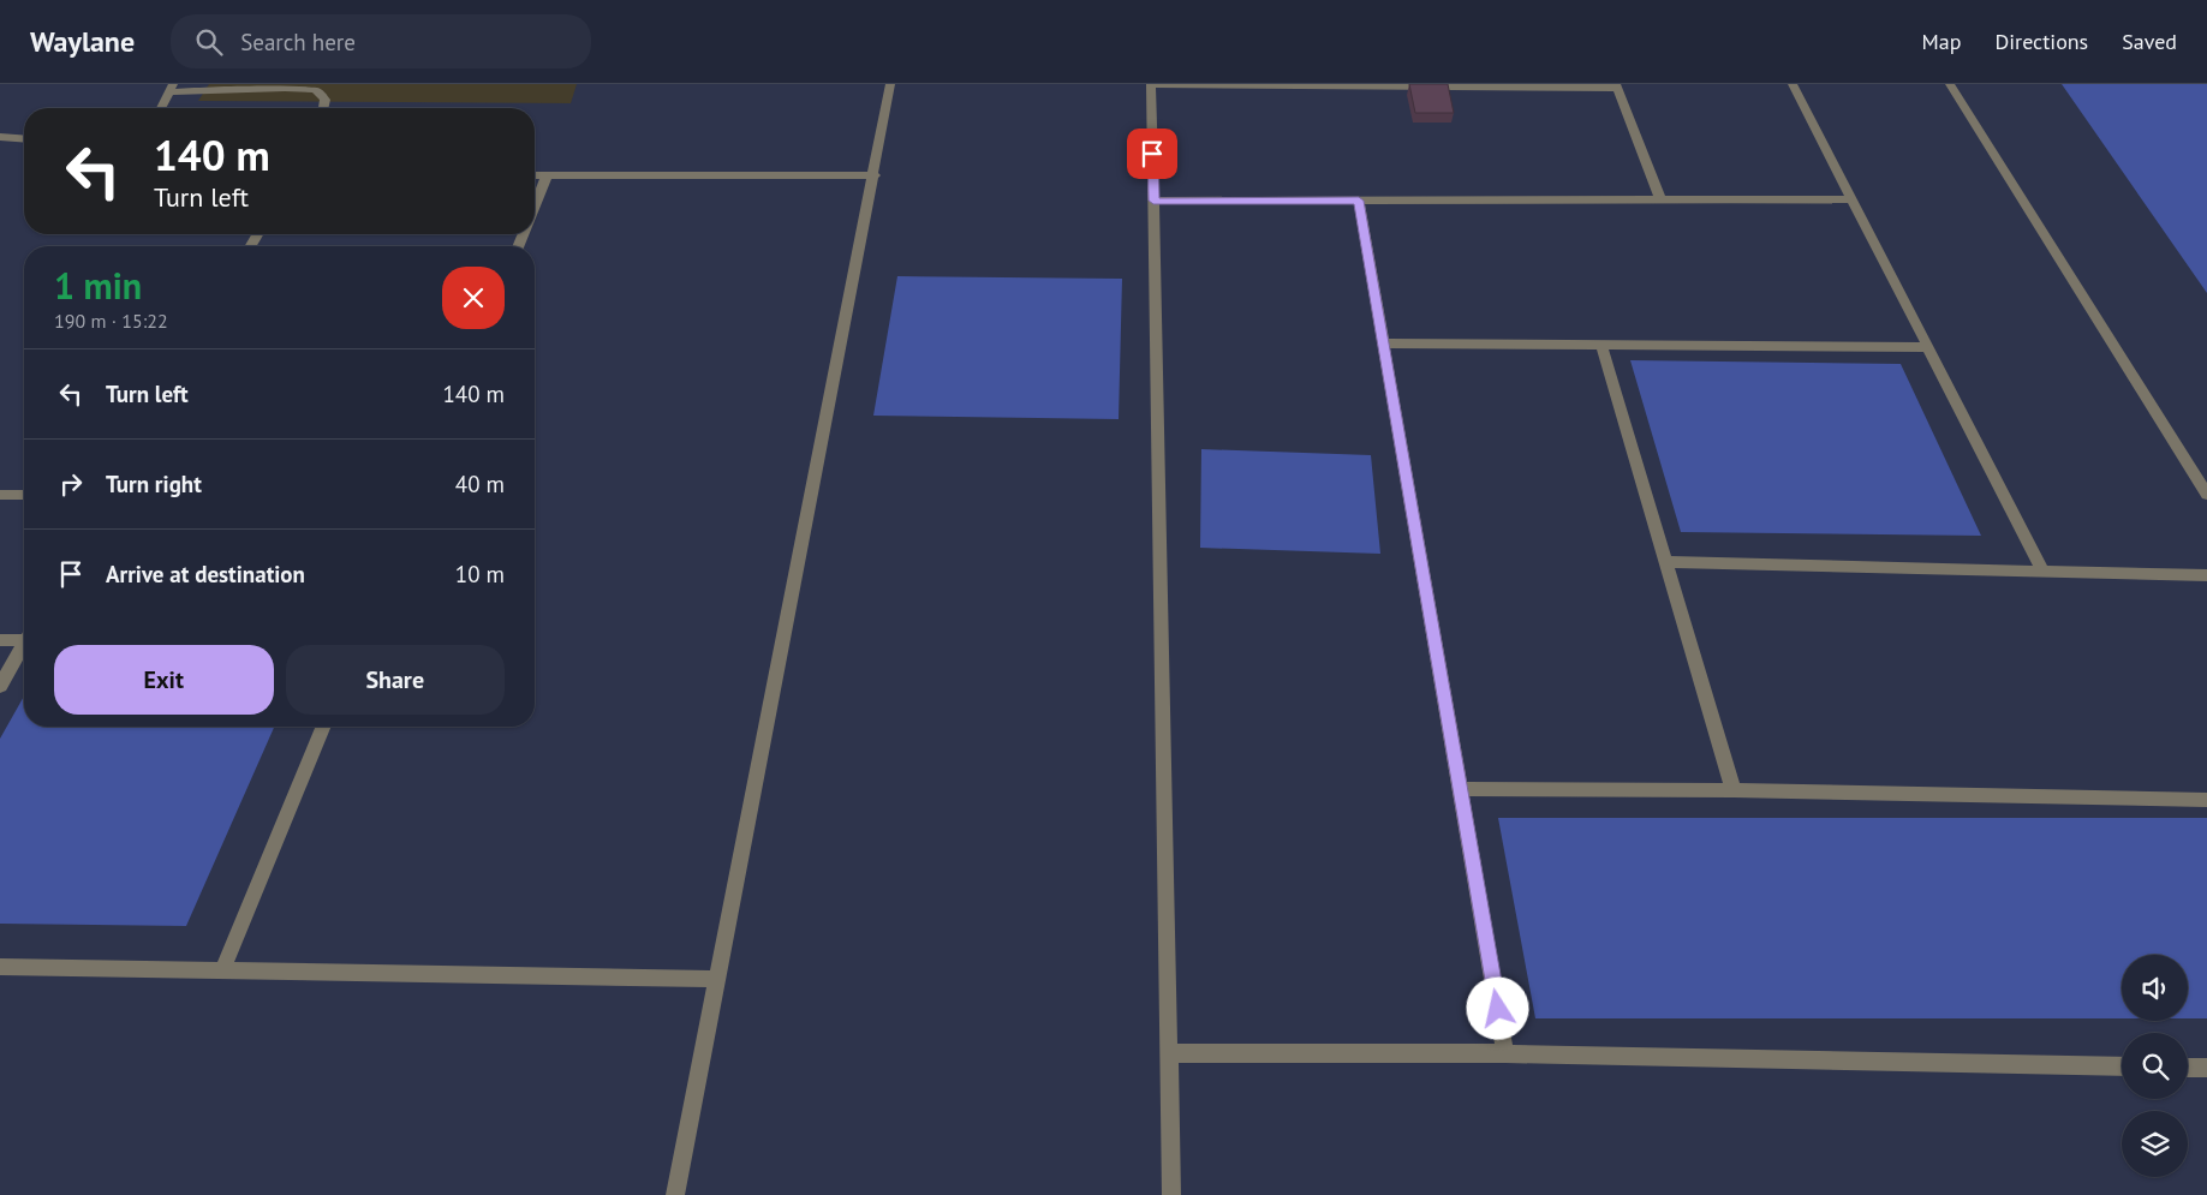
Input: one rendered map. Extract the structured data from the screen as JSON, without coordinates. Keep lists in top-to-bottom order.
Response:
{
  "page": {
    "header": "Waylane",
    "search": "Search here",
    "nav": ["Map", "Directions", "Saved"],
    "turn": ["140 m", "Turn left"],
    "heading": ["1 min", "190 m · 15:22"],
    "list": [
      {
        "name": "Turn left",
        "value": "140 m"
      },
      {
        "name": "Turn right",
        "value": "40 m"
      },
      {
        "name": "Arrive at destination",
        "value": "10 m"
      }
    ],
    "buttons": ["Exit", "Share"]
  }
}
